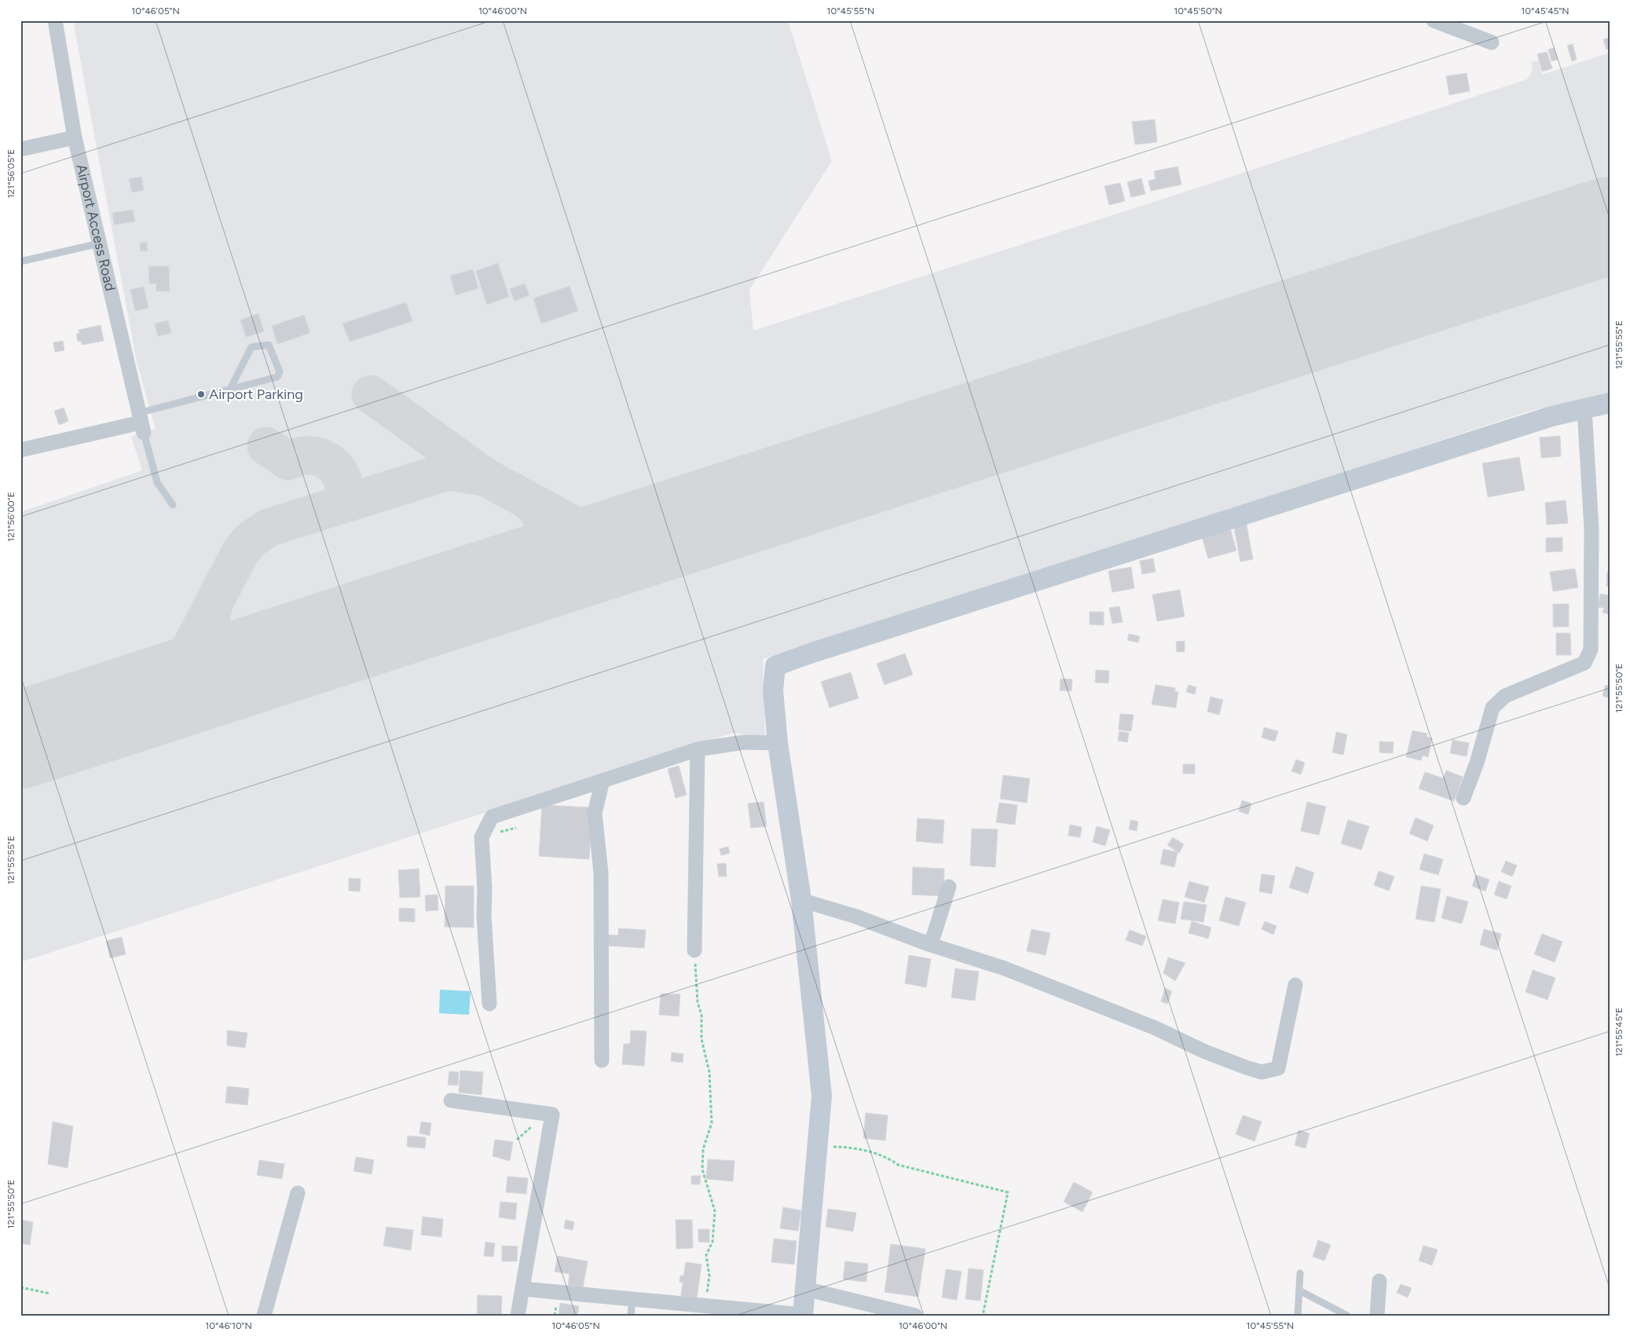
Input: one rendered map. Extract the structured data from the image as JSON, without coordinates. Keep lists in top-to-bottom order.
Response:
{
  "streets": {
    "street": ["Airport Access Road"]
  },
  "places": ["Airport Parking"],
  "coordinates": [
    "10°46'05\"N",
    "10°46'00\"N",
    "10°45'55\"N",
    "10°45'50\"N",
    "10°45'45\"N",
    "121°56'05\"E",
    "121°55'55\"E",
    "121°56'00\"E",
    "121°55'50\"E",
    "121°55'45\"E",
    "10°46'10\"N"
  ]
}
